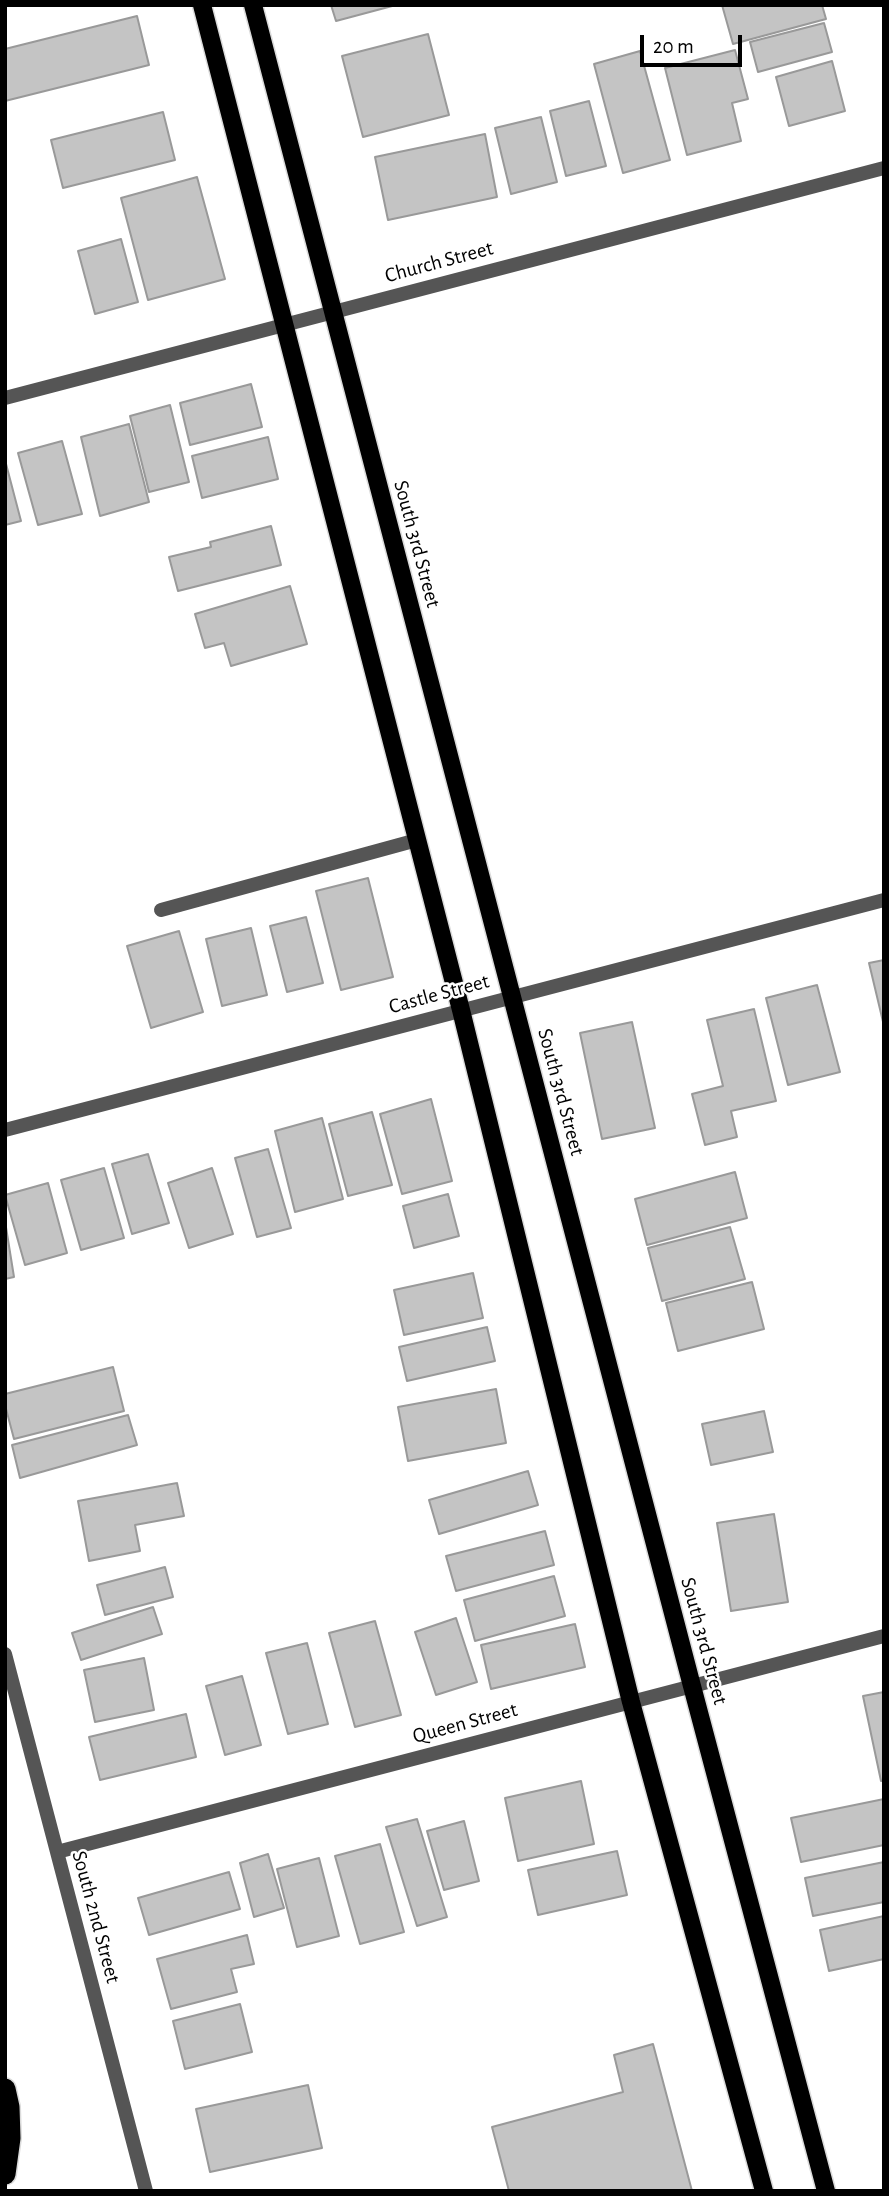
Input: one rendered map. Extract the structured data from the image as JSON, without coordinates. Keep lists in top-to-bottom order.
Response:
{
  "streets": {
    "main road": ["South 3rd Street"],
    "street": [
      "Church Street",
      "Castle Street",
      "Queen Street",
      "South 2nd Street"
    ]
  },
  "crossings": [
    ["Church Street", "South 3rd Street"],
    ["South 3rd Street", "Castle Street"],
    ["South 3rd Street", "Queen Street"],
    ["Queen Street", "South 2nd Street"]
  ],
  "scale_bar": "20 m"
}
